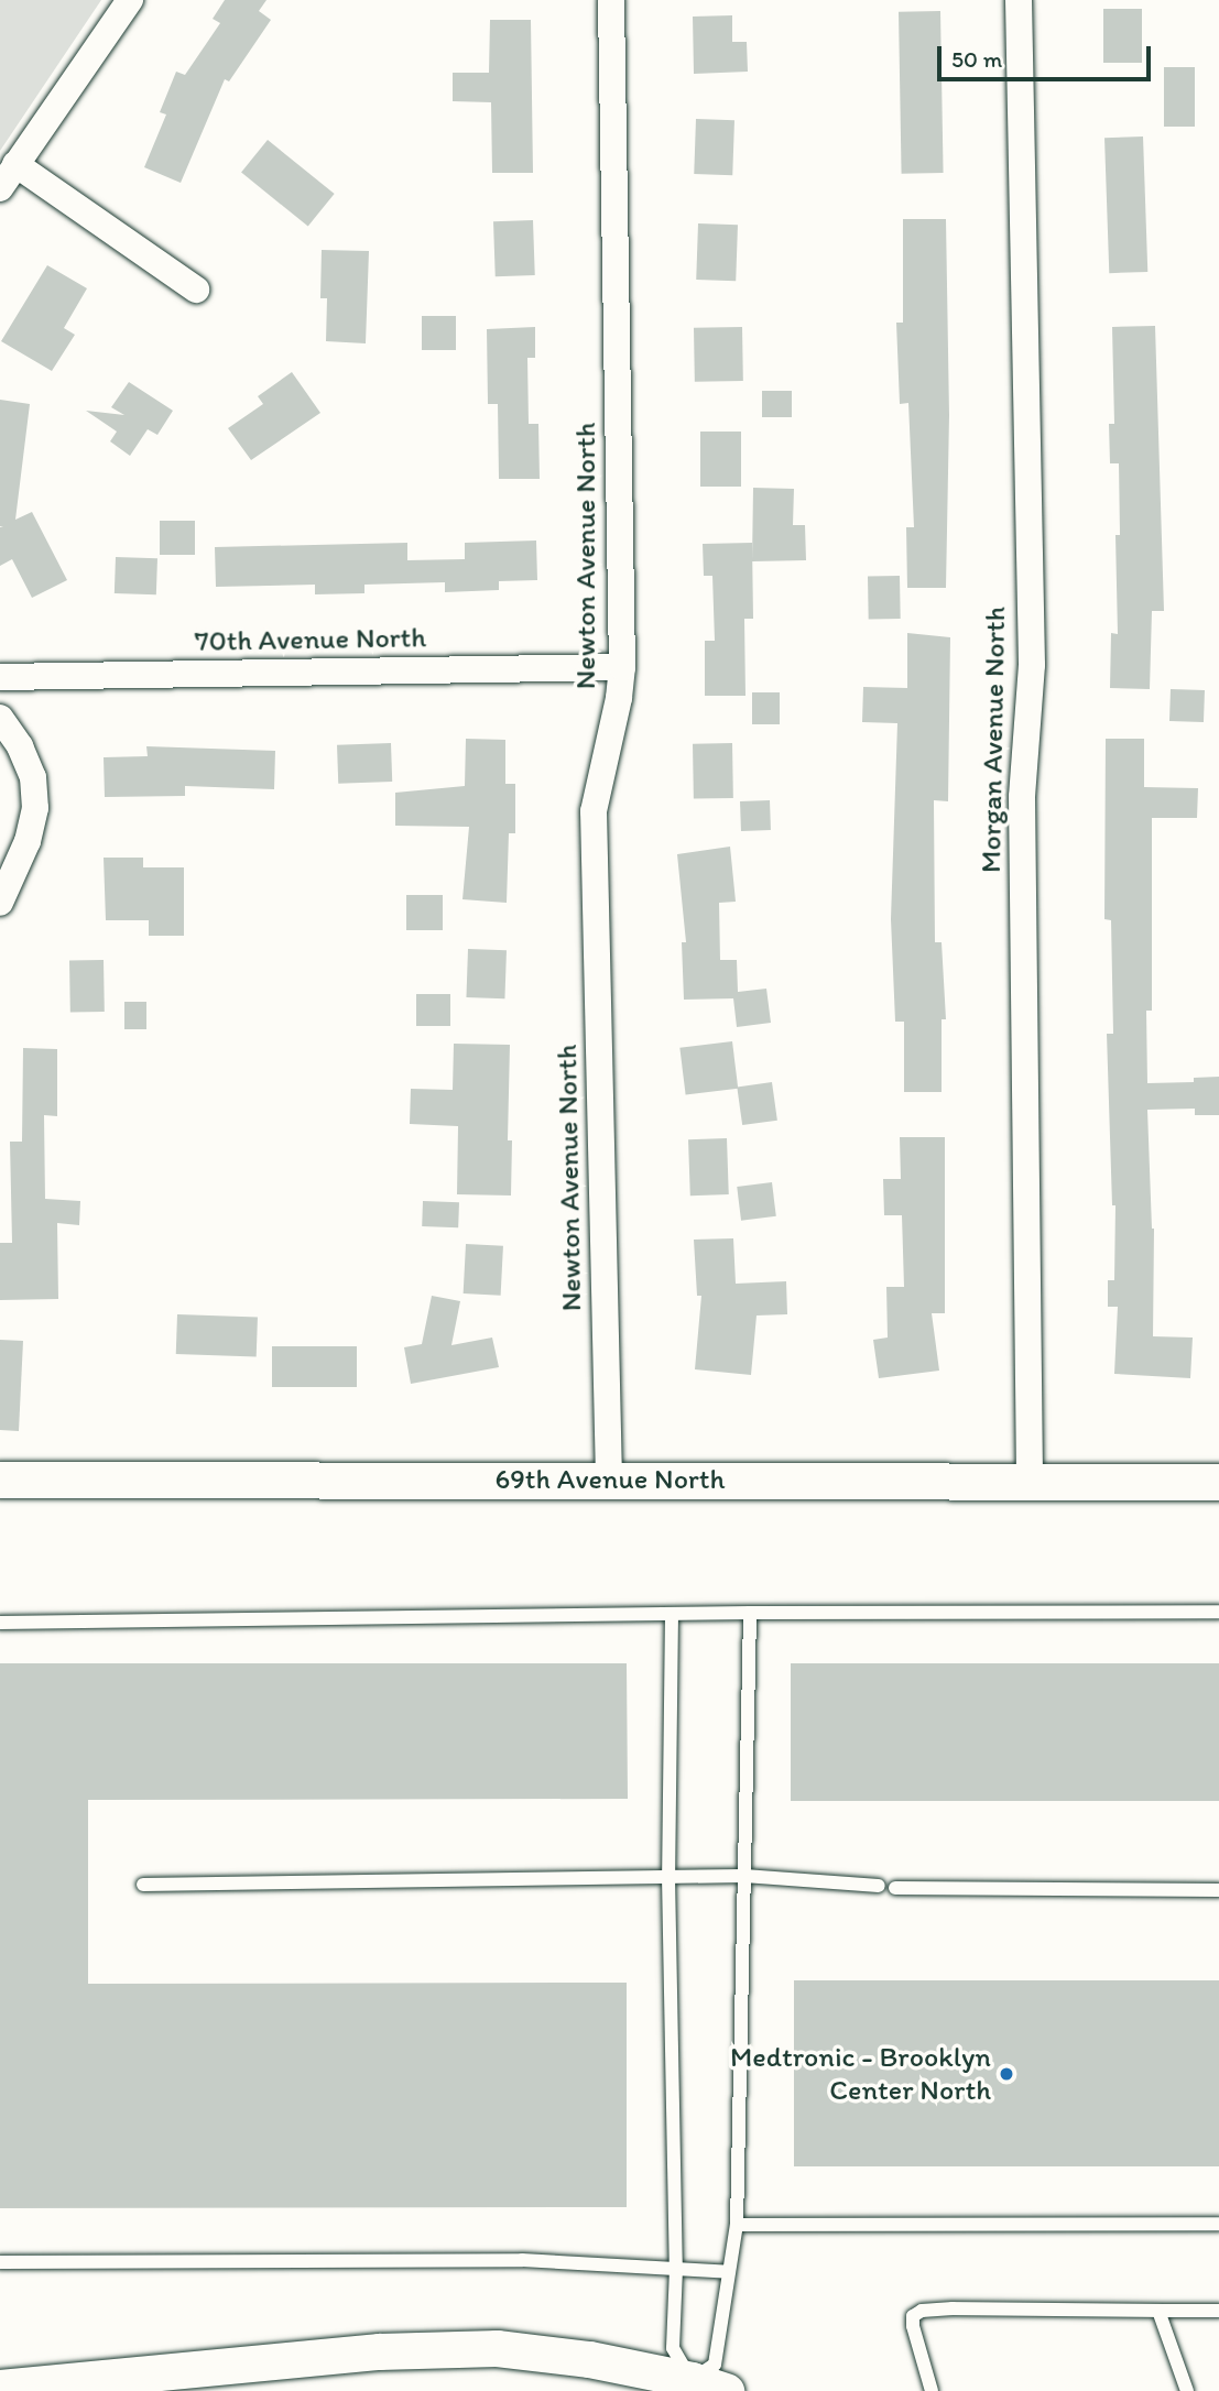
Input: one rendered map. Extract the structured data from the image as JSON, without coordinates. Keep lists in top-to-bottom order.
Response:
{
  "streets": {
    "street": [
      "Newton Avenue North",
      "70th Avenue North",
      "Morgan Avenue North",
      "69th Avenue North"
    ]
  },
  "crossings": [
    ["Newton Avenue North", "70th Avenue North"],
    ["Newton Avenue North", "69th Avenue North"],
    ["Morgan Avenue North", "69th Avenue North"]
  ],
  "places": ["Medtronic - Brooklyn Center North"],
  "scale_bar": "50 m"
}
